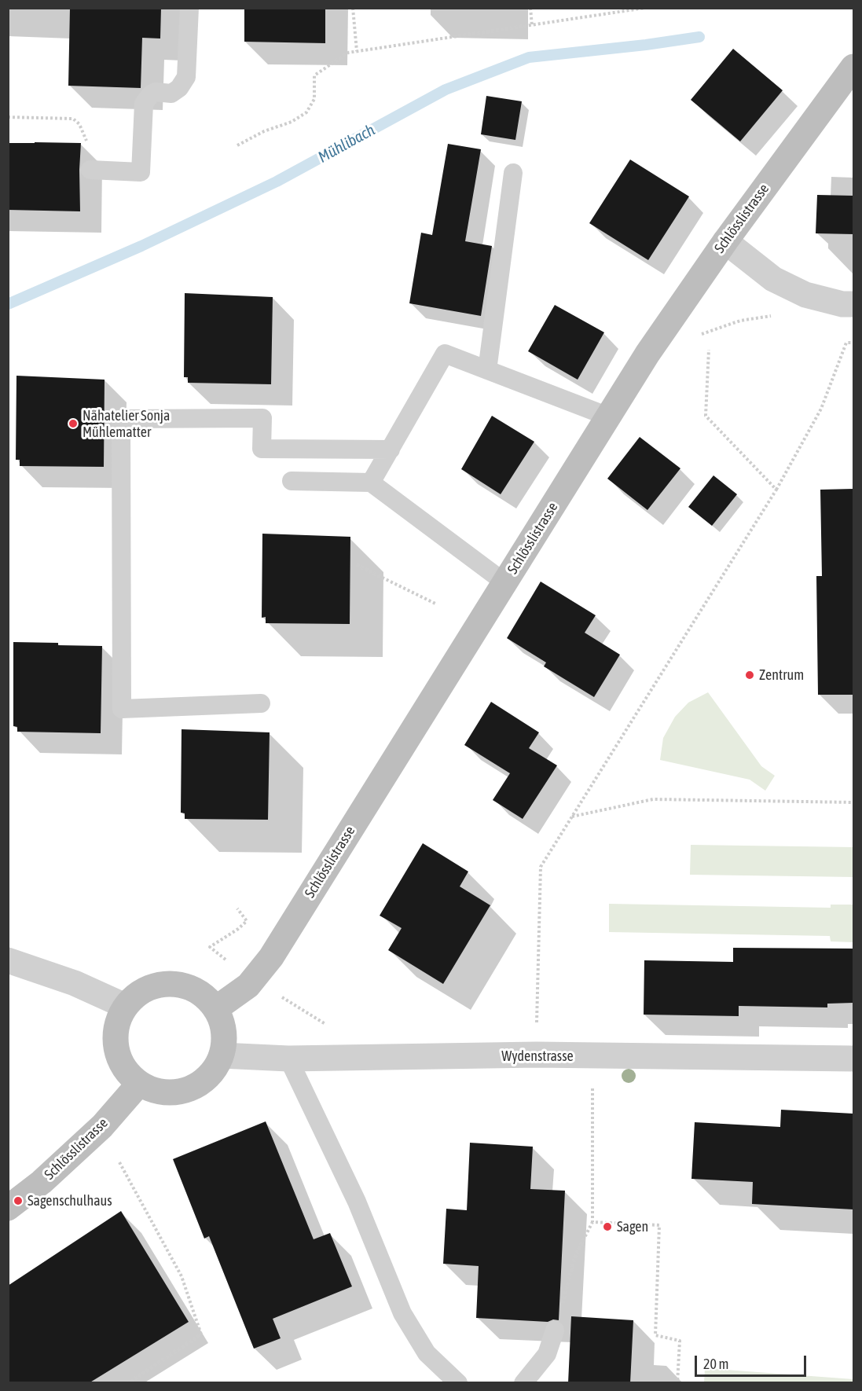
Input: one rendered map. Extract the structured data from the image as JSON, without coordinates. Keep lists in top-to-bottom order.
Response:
{
  "streets": {
    "main road": ["Schlösslistrasse"],
    "street": ["Wydenstrasse"]
  },
  "crossings": [
    ["Schlösslistrasse", "Wydenstrasse"]
  ],
  "water": ["Mühlibach"],
  "places": [
    "Nähatelier Sonja Mühlematter",
    "Zentrum",
    "Sagenschulhaus",
    "Sagen"
  ],
  "scale_bar": "20 m"
}
